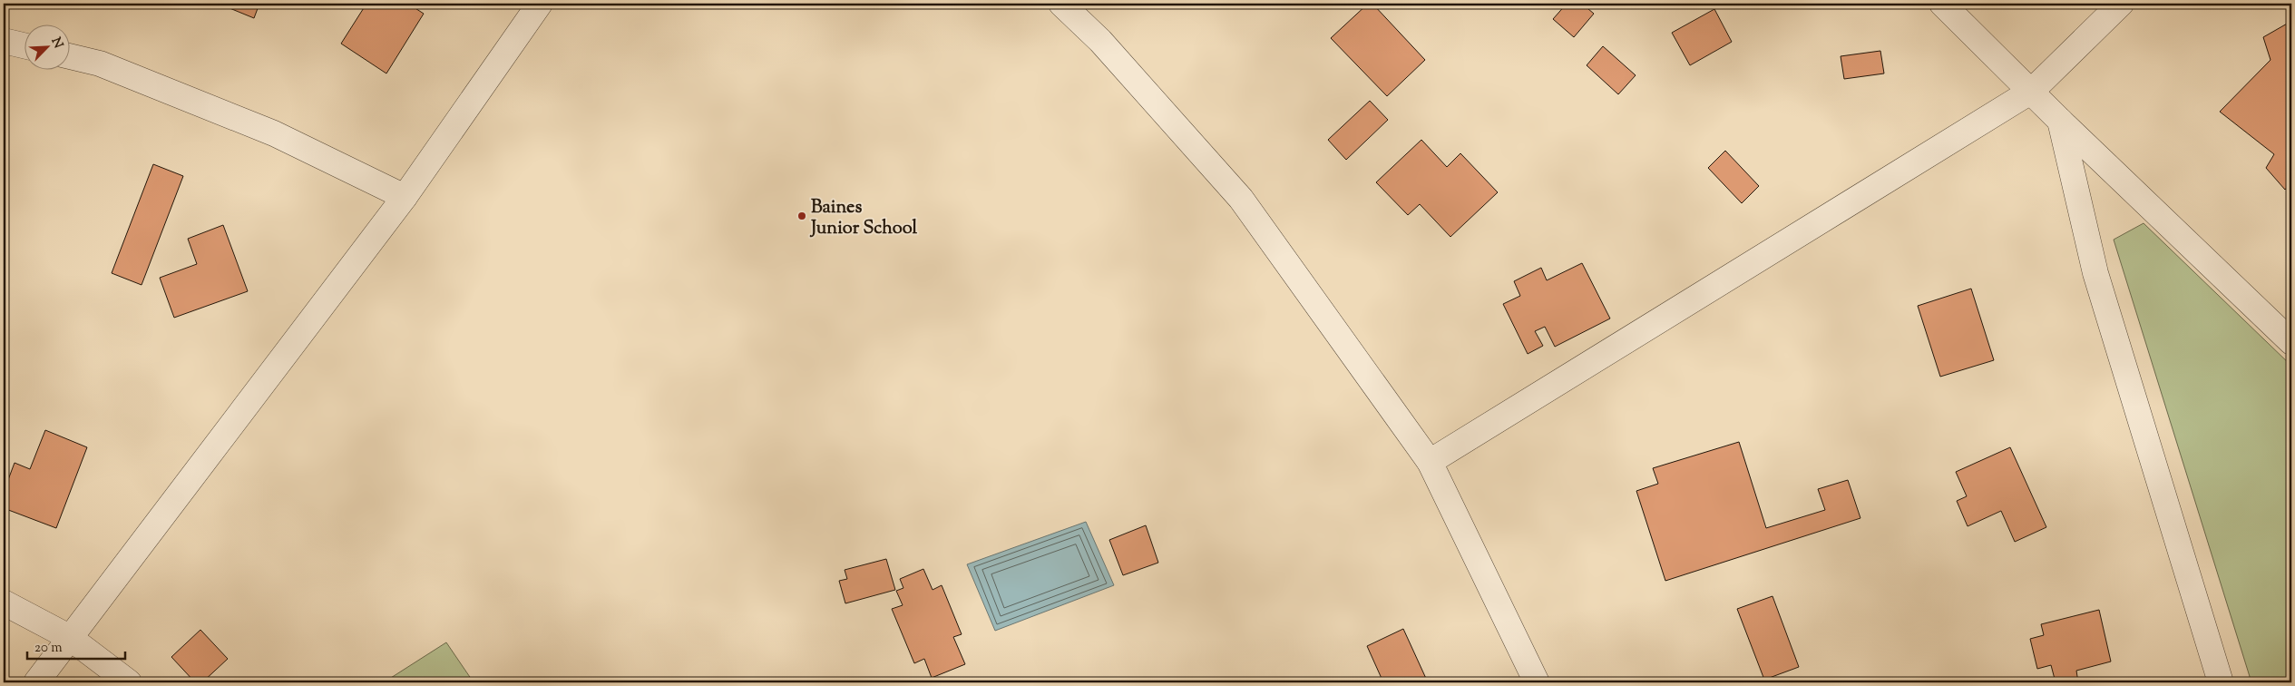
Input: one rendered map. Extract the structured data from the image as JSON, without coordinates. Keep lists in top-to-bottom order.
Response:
{
  "places": ["Baines Junior School"],
  "scale_bar": "20 m",
  "north": "top right"
}
